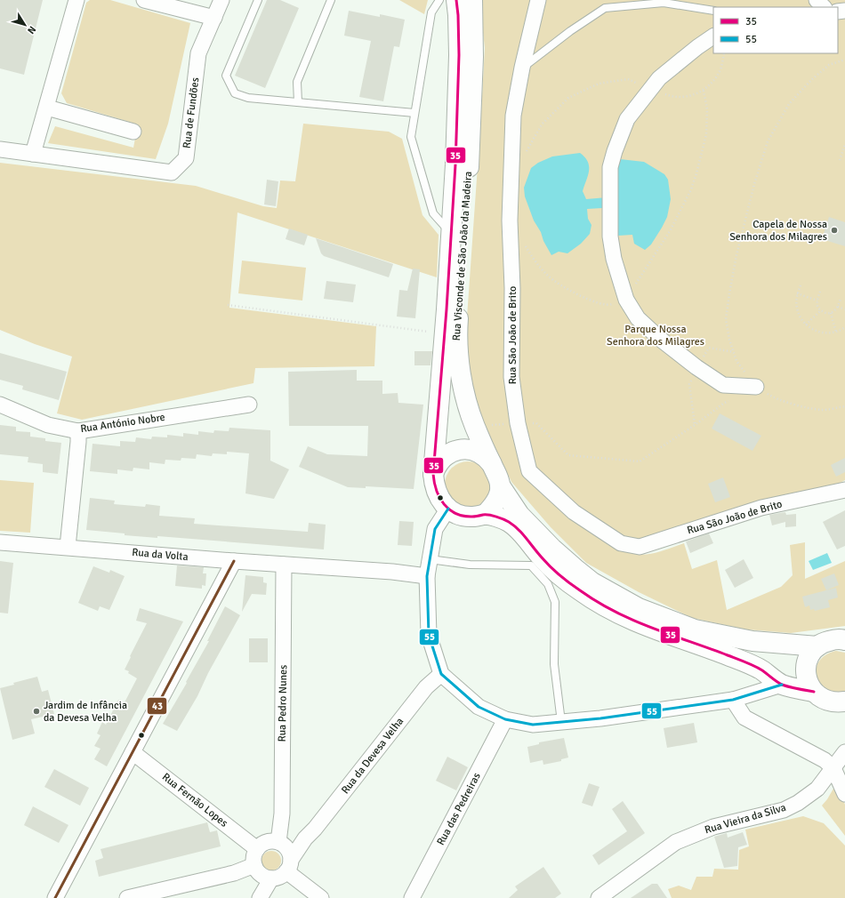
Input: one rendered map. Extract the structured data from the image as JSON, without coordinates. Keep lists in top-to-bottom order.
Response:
{
  "streets": {
    "main road": ["Rua Visconde de São João da Madeira"],
    "street": [
      "Rua de Fundões",
      "Rua São João de Brito",
      "Rua António Nobre",
      "Rua da Volta",
      "Rua Pedro Nunes",
      "Rua da Devesa Velha",
      "Rua Fernão Lopes",
      "Rua das Pedreiras",
      "Rua Vieira da Silva"
    ]
  },
  "crossings": [
    ["Rua da Volta", "Rua Pedro Nunes"],
    ["Rua Pedro Nunes", "Rua da Devesa Velha"],
    ["Rua Pedro Nunes", "Rua Fernão Lopes"],
    ["Rua da Devesa Velha", "Rua Fernão Lopes"]
  ],
  "parks": ["Parque Nossa Senhora dos Milagres"],
  "places": ["Capela de Nossa Senhora dos Milagres", "Jardim de Infância da Devesa Velha"],
  "lines": ["transit line 35", "transit line 55", "transit line 43"],
  "legend": ["35", "55"],
  "north": "bottom right"
}
